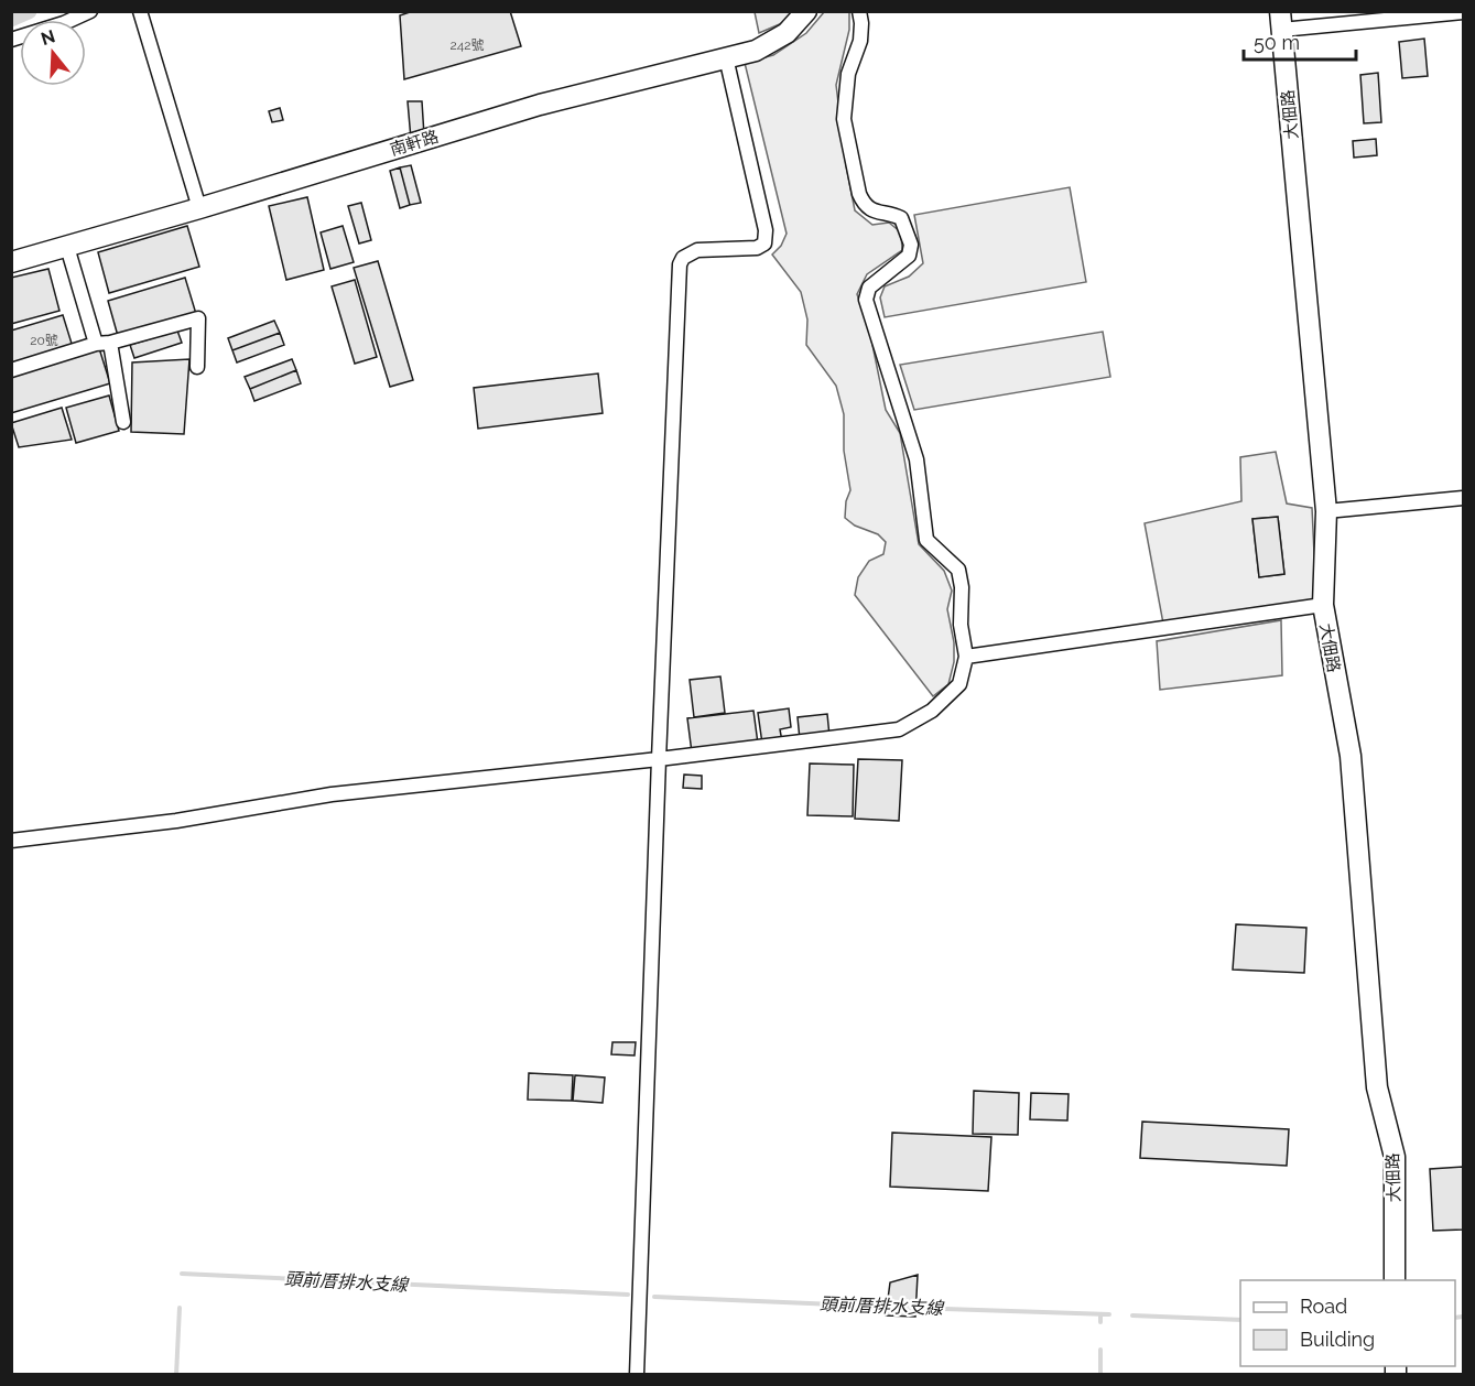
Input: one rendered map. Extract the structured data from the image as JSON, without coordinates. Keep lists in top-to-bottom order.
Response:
{
  "streets": {
    "street": ["大佃路", "南軒路"]
  },
  "water": ["頭前厝排水支線"],
  "house_numbers": ["242號", "20號"],
  "legend": ["Road", "Building"],
  "scale_bar": "50 m",
  "north": "top"
}
